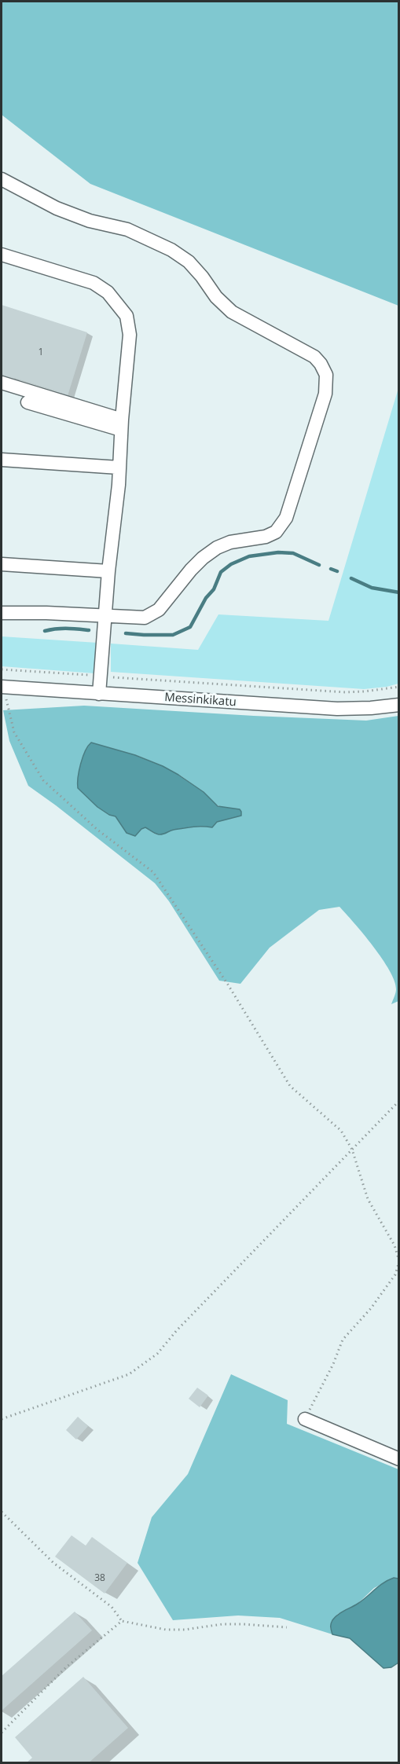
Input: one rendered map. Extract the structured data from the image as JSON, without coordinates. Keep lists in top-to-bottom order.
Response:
{
  "streets": {
    "street": ["Messinkikatu"]
  },
  "house_numbers": ["1", "38"]
}
